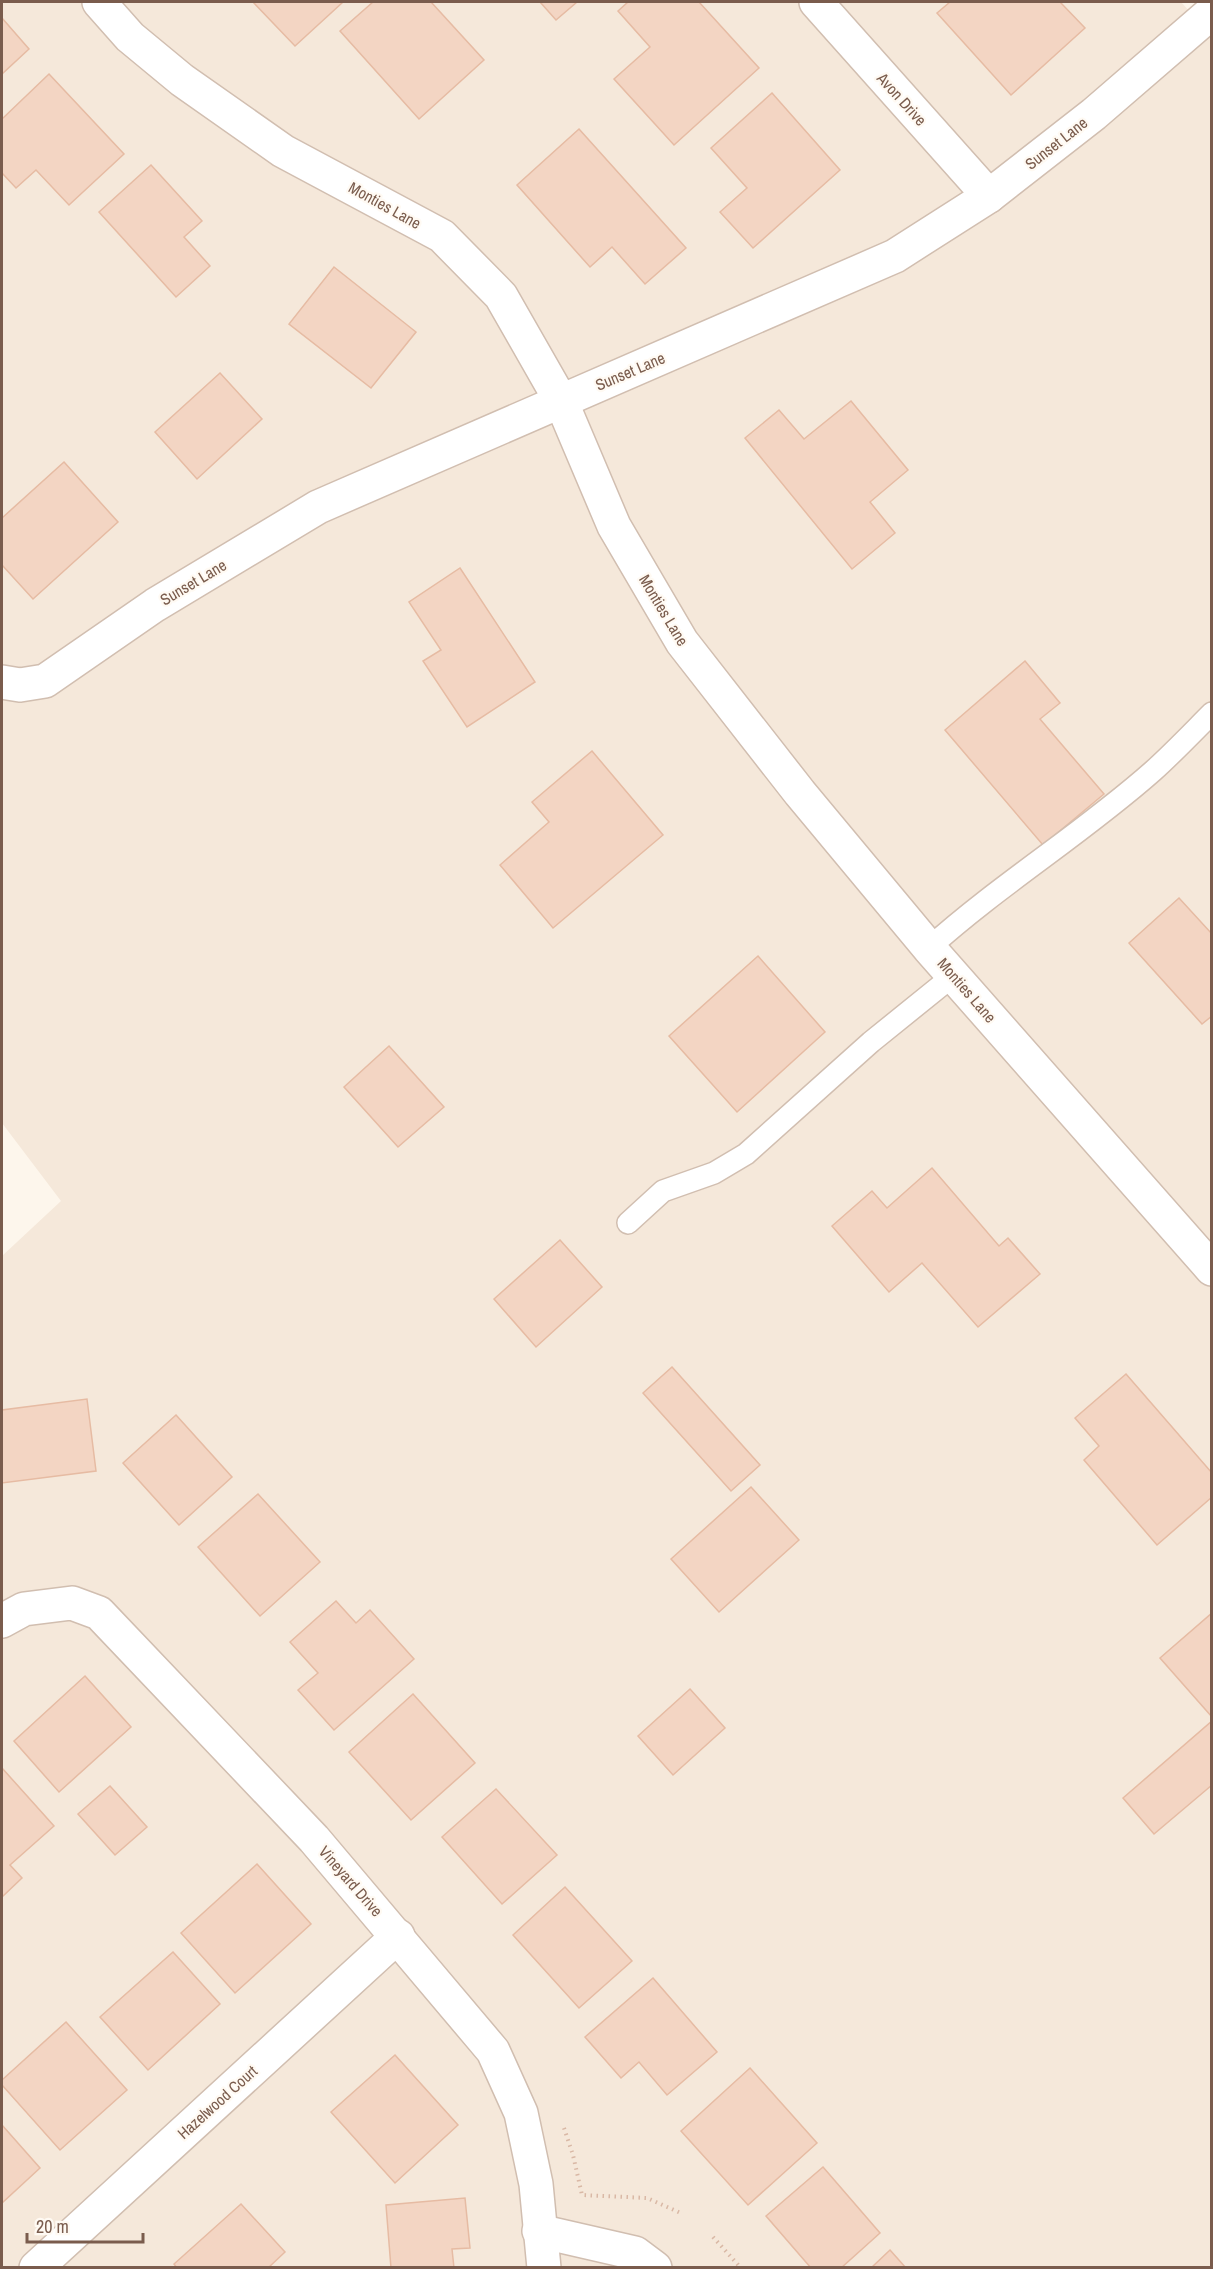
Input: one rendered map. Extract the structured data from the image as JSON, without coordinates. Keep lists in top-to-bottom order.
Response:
{
  "streets": {
    "street": [
      "Avon Drive",
      "Sunset Lane",
      "Monties Lane",
      "Vineyard Drive",
      "Hazelwood Court"
    ]
  },
  "crossings": [
    ["Avon Drive", "Sunset Lane"],
    ["Sunset Lane", "Monties Lane"],
    ["Vineyard Drive", "Hazelwood Court"]
  ],
  "scale_bar": "20 m"
}
